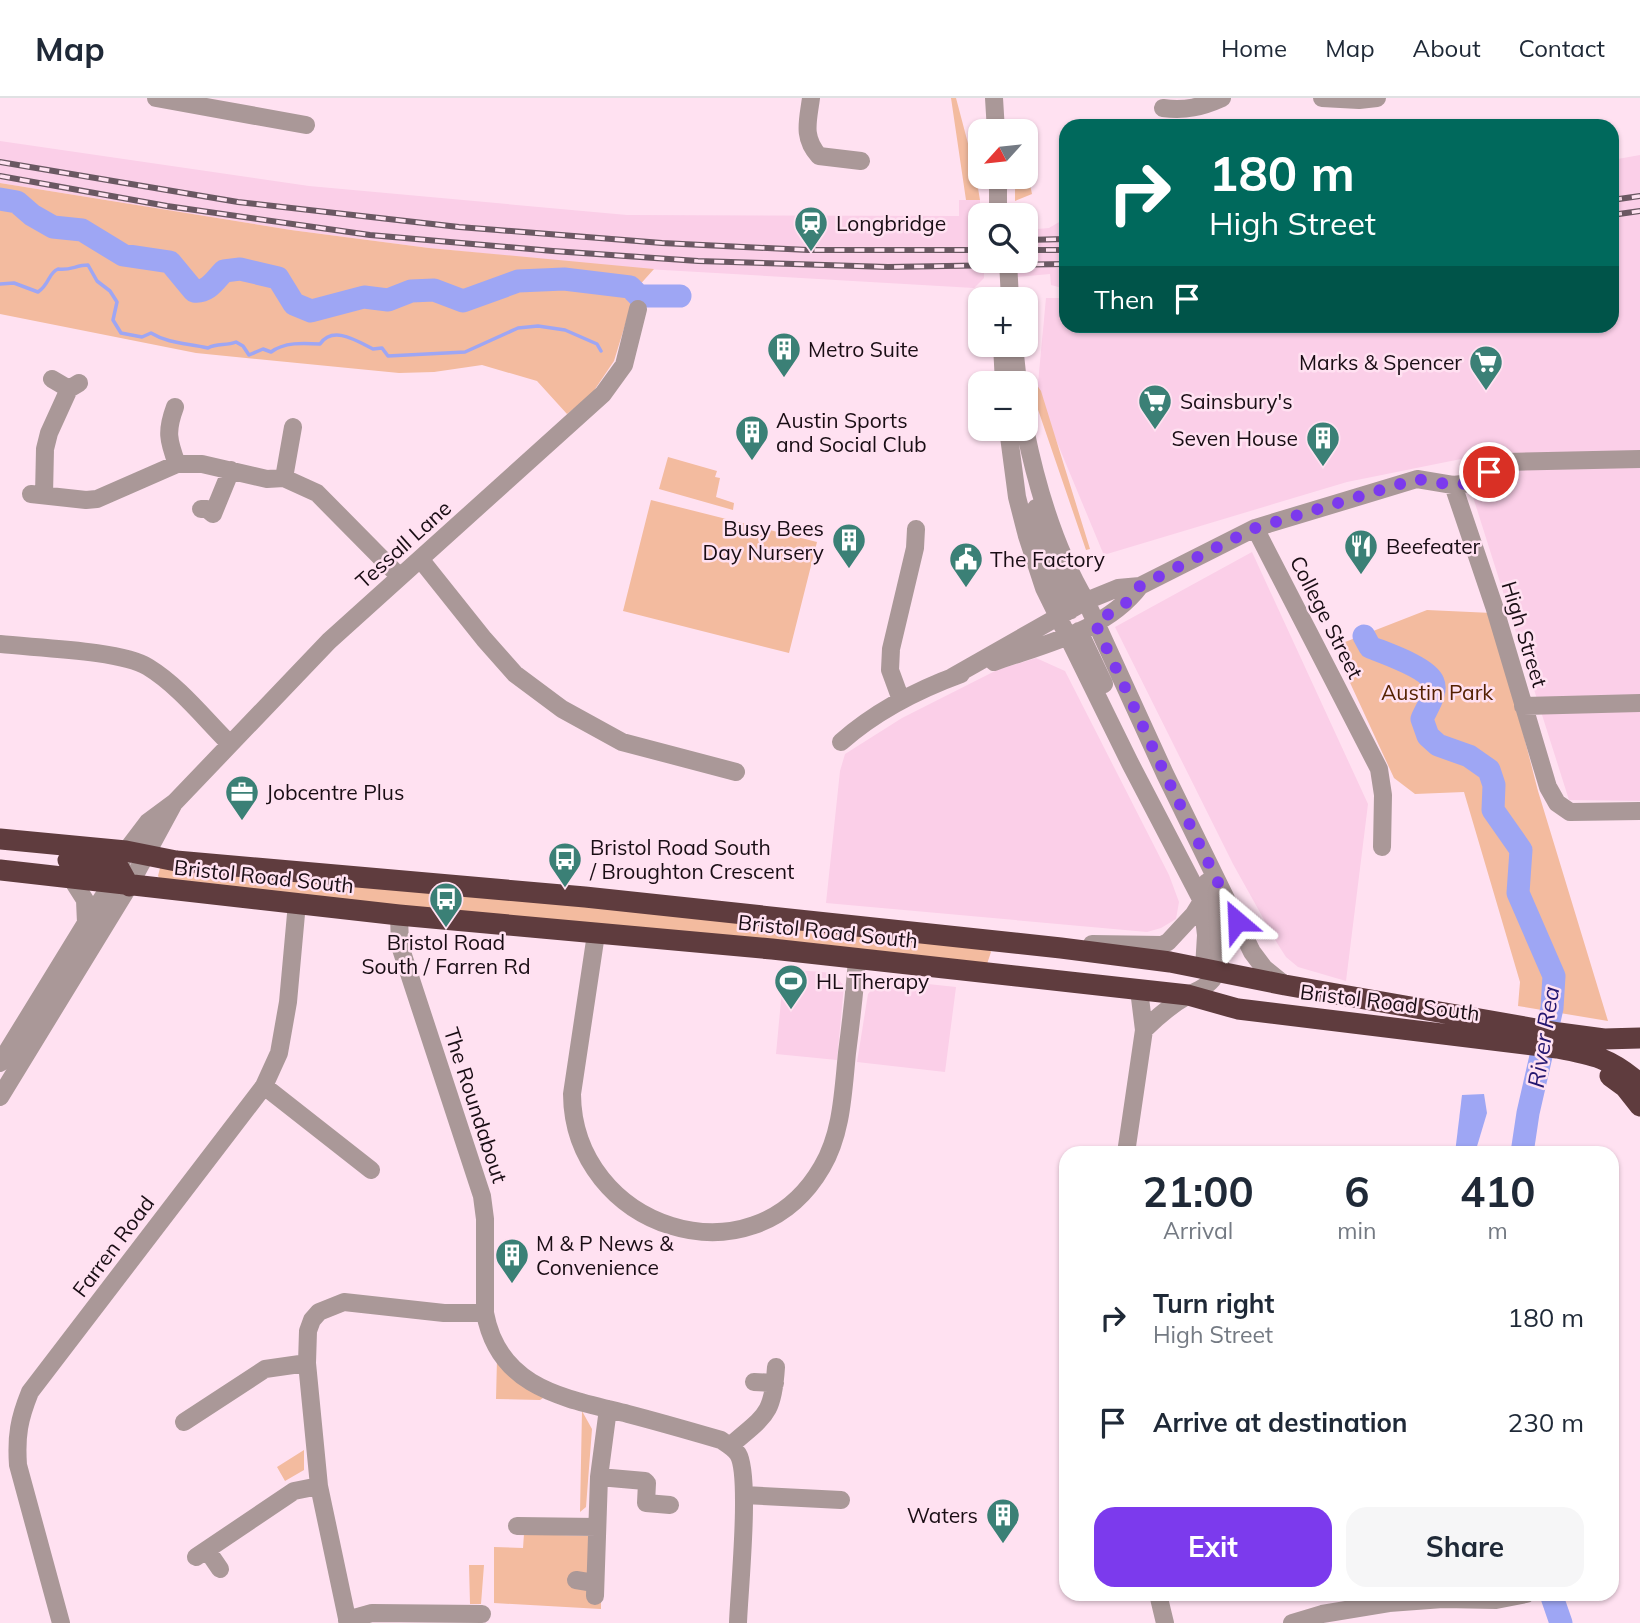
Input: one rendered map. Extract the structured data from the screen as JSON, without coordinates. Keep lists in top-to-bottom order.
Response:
{
  "streets": {
    "highway": ["Bristol Road South"],
    "street": [
      "Tessall Lane",
      "College Street",
      "High Street",
      "The Roundabout",
      "Farren Road"
    ]
  },
  "crossings": [
    ["Tessall Lane", "Bristol Road South"],
    ["Bristol Road South", "The Roundabout"],
    ["Bristol Road South", "Farren Road"]
  ],
  "water": ["River Rea"],
  "parks": ["Austin Park"],
  "places": {
    "station": ["Longbridge"],
    "building": [
      "Metro Suite",
      "Austin Sports and Social Club",
      "Seven House",
      "Busy Bees Day Nursery",
      "M & P News & Convenience",
      "Waters"
    ],
    "supermarket": ["Marks & Spencer", "Sainsbury's"],
    "restaurant": ["Beefeater"],
    "public building": ["The Factory"],
    "office": ["Jobcentre Plus"],
    "bus stop": ["Bristol Road South / Broughton Crescent", "Bristol Road South / Farren Rd"],
    "sports": ["HL Therapy"]
  },
  "north": "bottom left",
  "page": {
    "header": "Map",
    "nav": [
      "Home",
      "Map",
      "About",
      "Contact"
    ],
    "map_buttons": ["+", "−"],
    "turn": ["180 m", "High Street"],
    "then": "Then",
    "eta": [
      "21:00",
      "Arrival",
      "6",
      "min",
      "410",
      "m"
    ],
    "list": [
      {
        "name": "Turn right",
        "note": "High Street",
        "value": "180 m"
      },
      {
        "name": "Arrive at destination",
        "value": "230 m"
      }
    ],
    "buttons": ["Exit", "Share"]
  }
}
